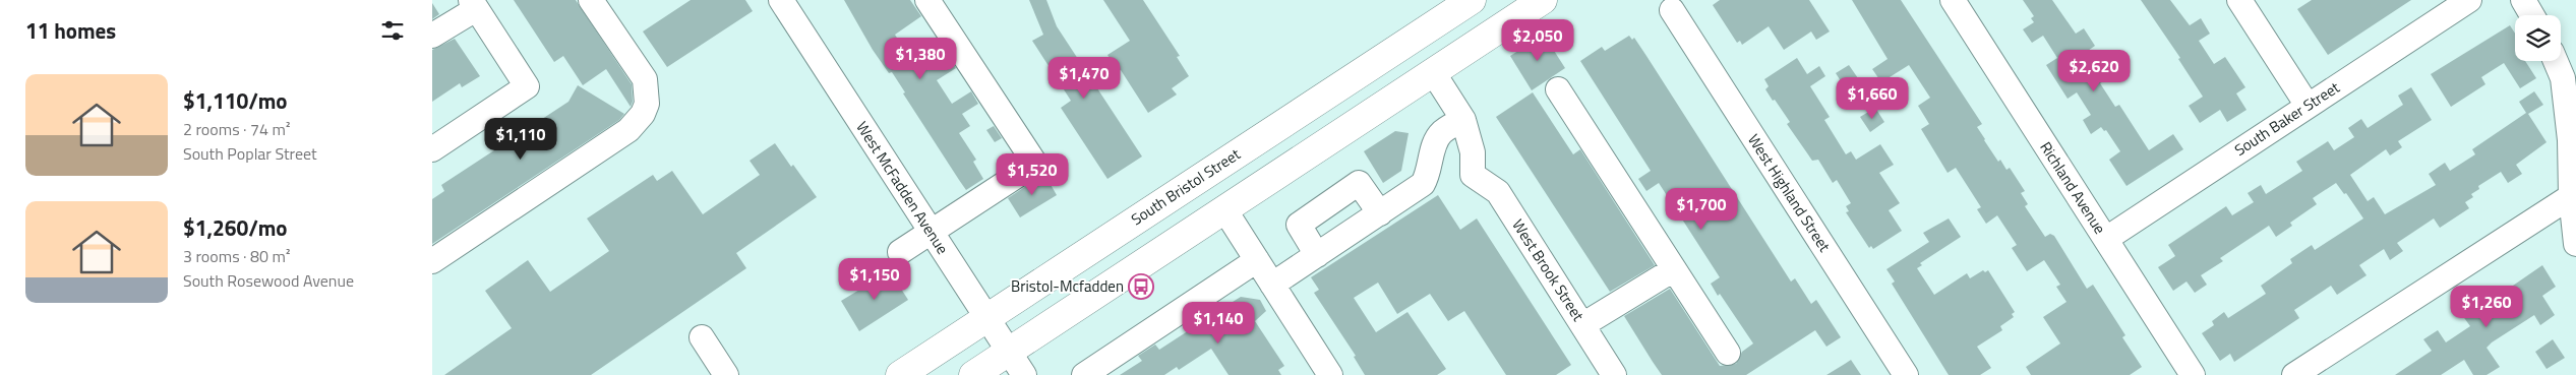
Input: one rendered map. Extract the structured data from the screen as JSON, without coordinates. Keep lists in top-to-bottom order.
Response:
{
  "streets": {
    "main road": ["South Bristol Street"],
    "street": [
      "South Baker Street",
      "West McFadden Avenue",
      "Richland Avenue",
      "West Highland Street",
      "West Brook Street"
    ]
  },
  "crossings": [
    ["South Baker Street", "Richland Avenue"],
    ["South Bristol Street", "West McFadden Avenue"]
  ],
  "places": {
    "bus stop": ["Bristol-Mcfadden"]
  },
  "page": {
    "heading": "11 homes",
    "price": [
      "$2,050",
      "$1,380",
      "$2,620",
      "$1,470",
      "$1,660",
      "$1,110",
      "$1,520",
      "$1,700",
      "$1,150",
      "$1,260",
      "$1,140"
    ],
    "list": [
      {
        "name": "$1,110/mo",
        "note": "2 rooms · 74 m² · South Poplar Street"
      },
      {
        "name": "$1,260/mo",
        "note": "3 rooms · 80 m² · South Rosewood Avenue"
      }
    ]
  }
}
